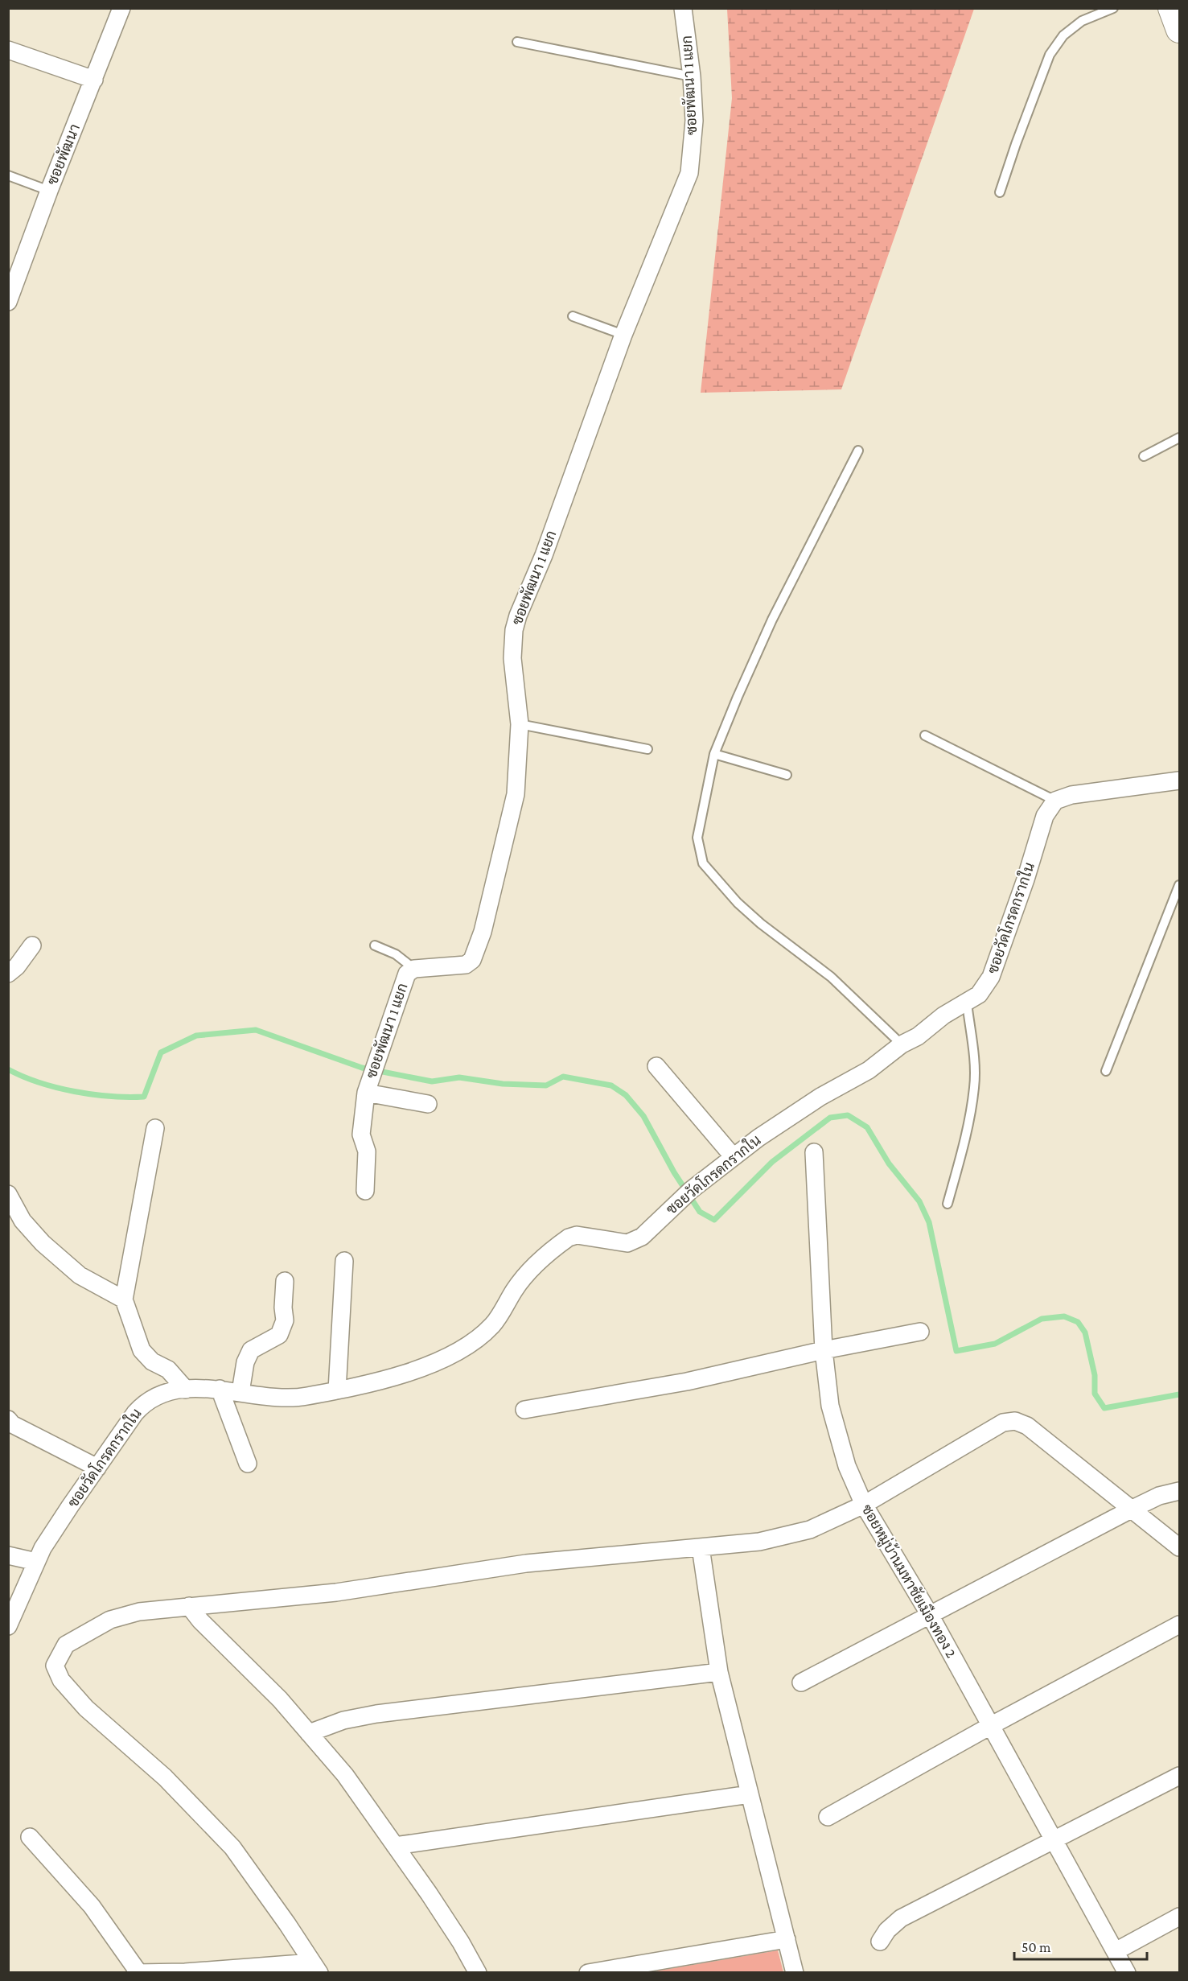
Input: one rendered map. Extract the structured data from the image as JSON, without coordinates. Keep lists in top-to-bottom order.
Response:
{
  "streets": {
    "street": [
      "ซอยพัฒนา 1 แยก",
      "ซอยพัฒนา",
      "ซอยวัดโกรดกรากใน",
      "ซอยหมู่บ้านมหาชัยเมืองทอง 2"
    ]
  },
  "scale_bar": "50 m"
}
